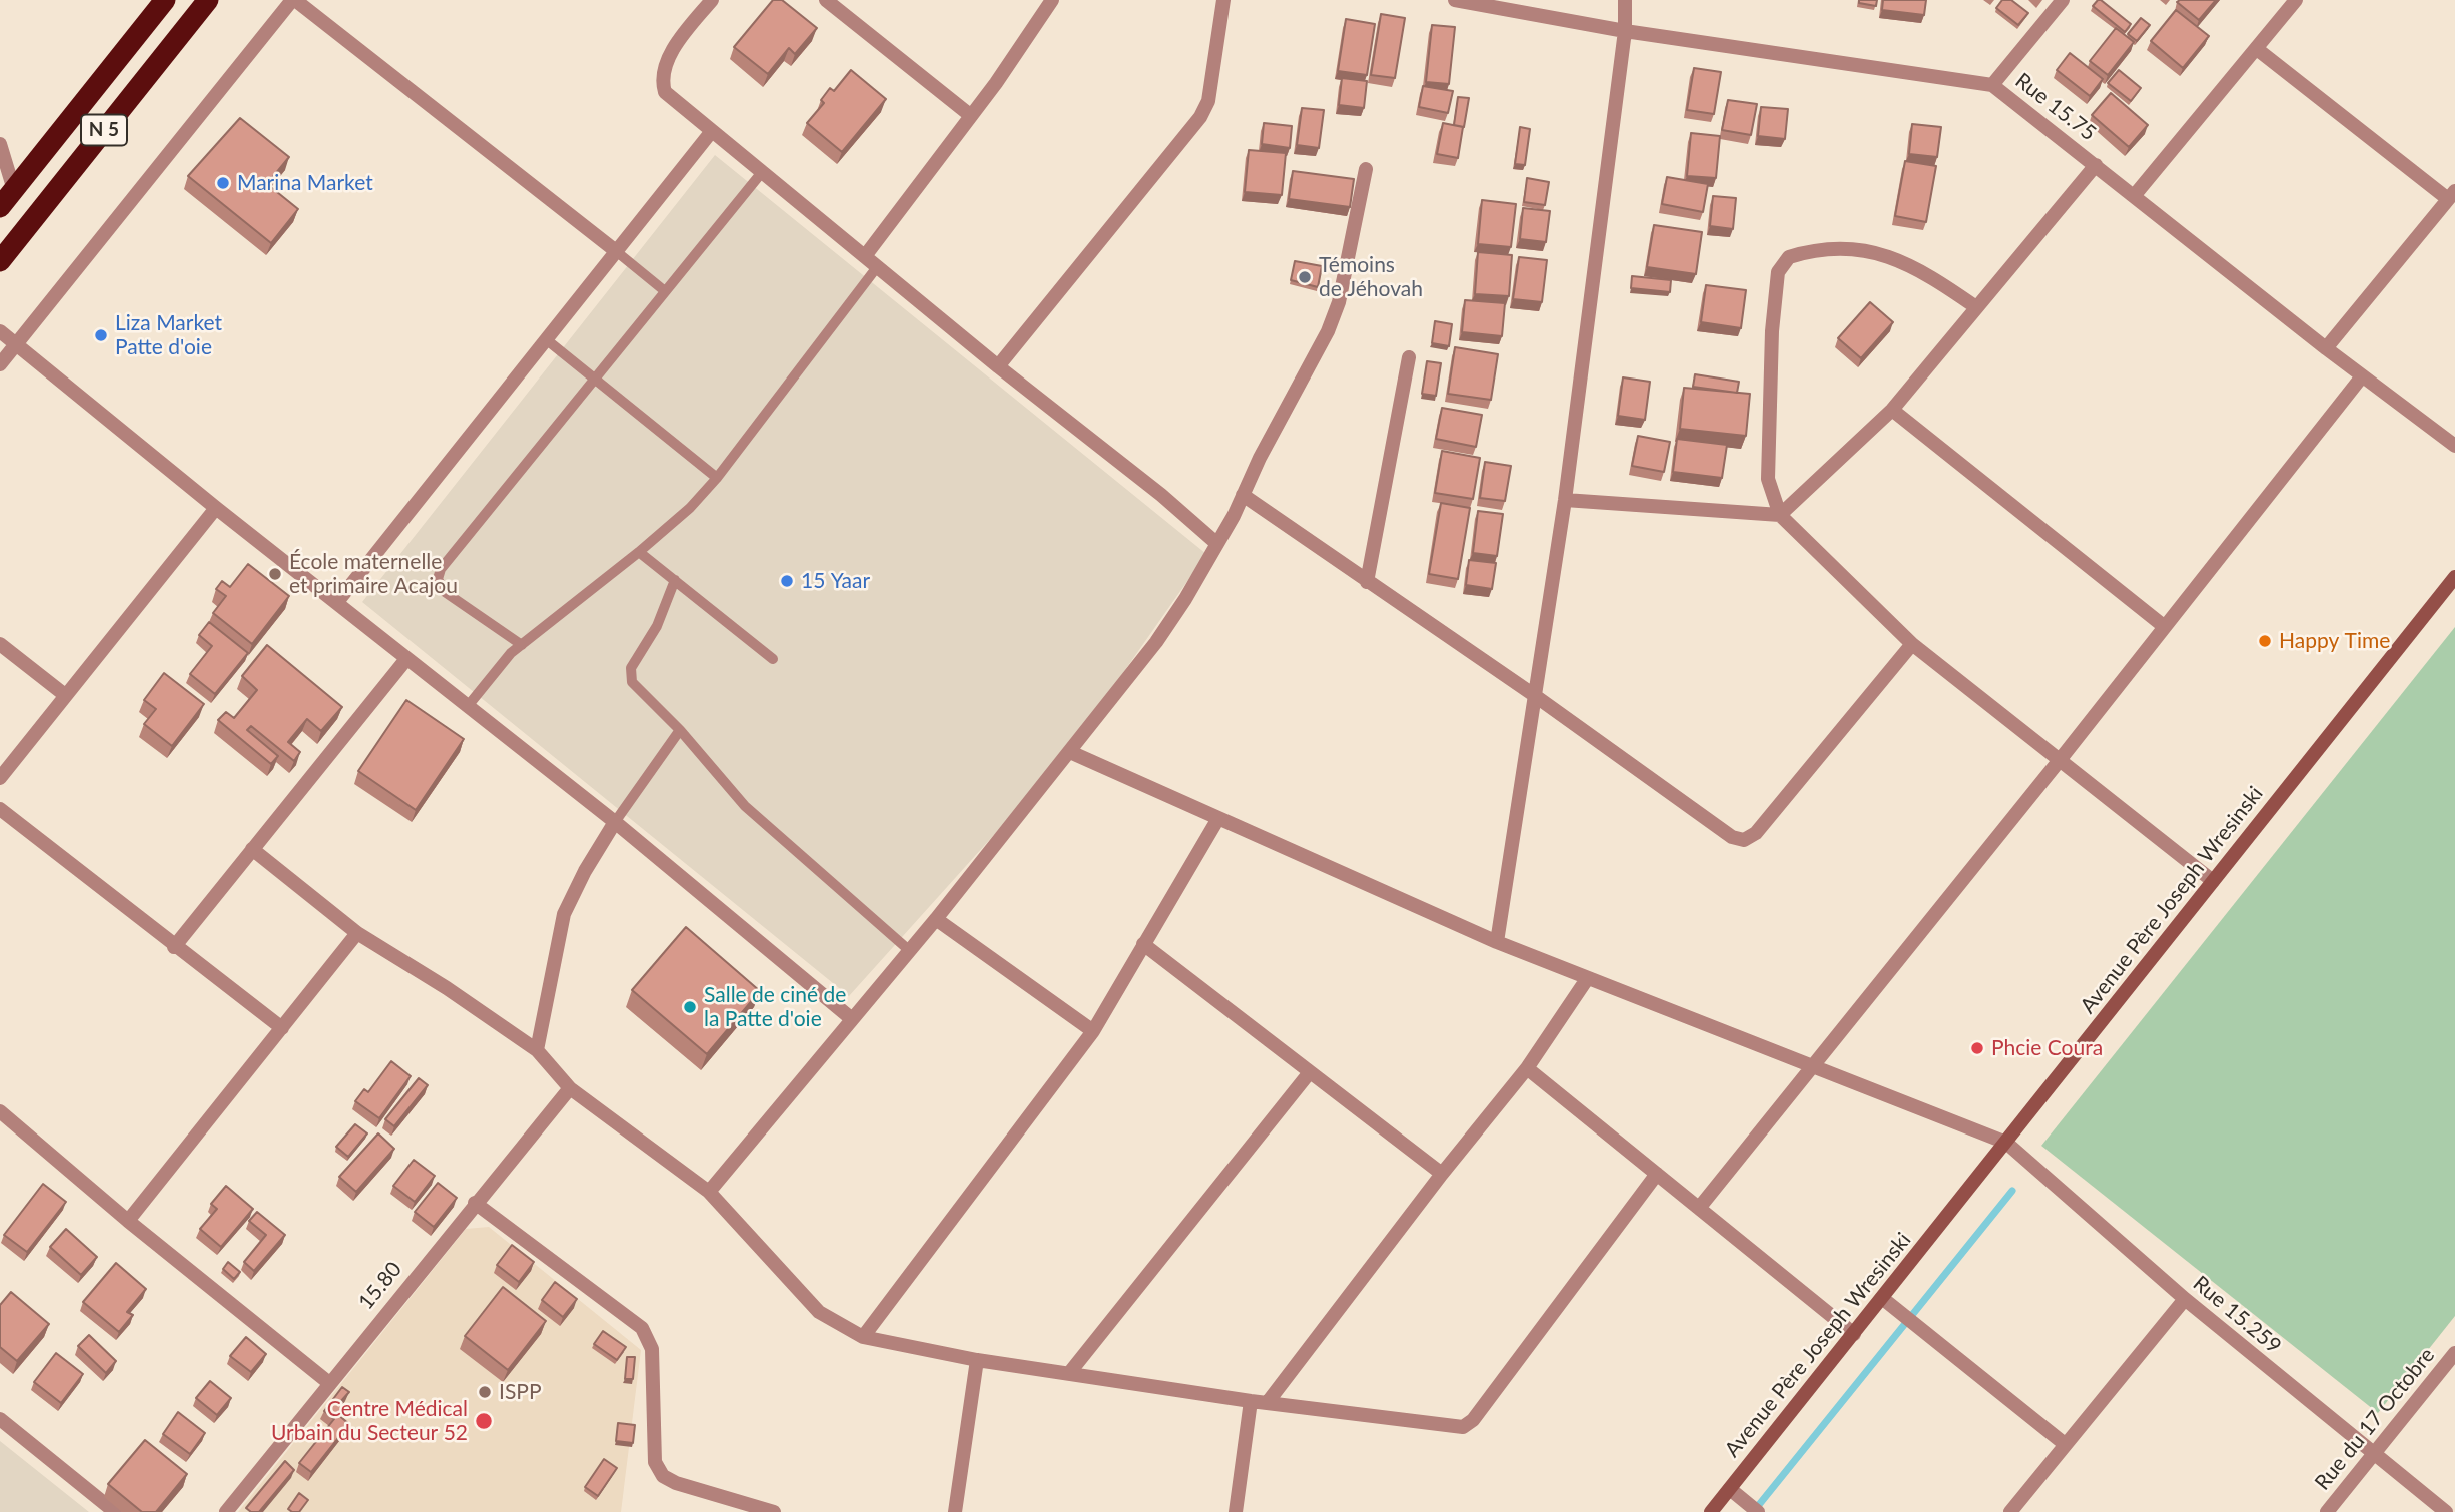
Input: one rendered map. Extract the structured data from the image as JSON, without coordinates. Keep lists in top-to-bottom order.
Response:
{
  "streets": {
    "highway": ["N 5"],
    "street": [
      "Rue 15.75",
      "Avenue Père Joseph Wresinski",
      "15.80",
      "Rue 15.259",
      "Rue du 17 Octobre"
    ]
  },
  "crossings": [
    ["Avenue Père Joseph Wresinski", "Rue 15.259"],
    ["Rue 15.259", "Rue du 17 Octobre"]
  ],
  "places": [
    "Marina Market",
    "Témoins de Jéhovah",
    "Liza Market Patte d'oie",
    "École maternelle et primaire Acajou",
    "15 Yaar",
    "Happy Time",
    "Salle de ciné de la Patte d'oie",
    "Phcie Coura",
    "ISPP",
    "Centre Médical Urbain du Secteur 52"
  ]
}
